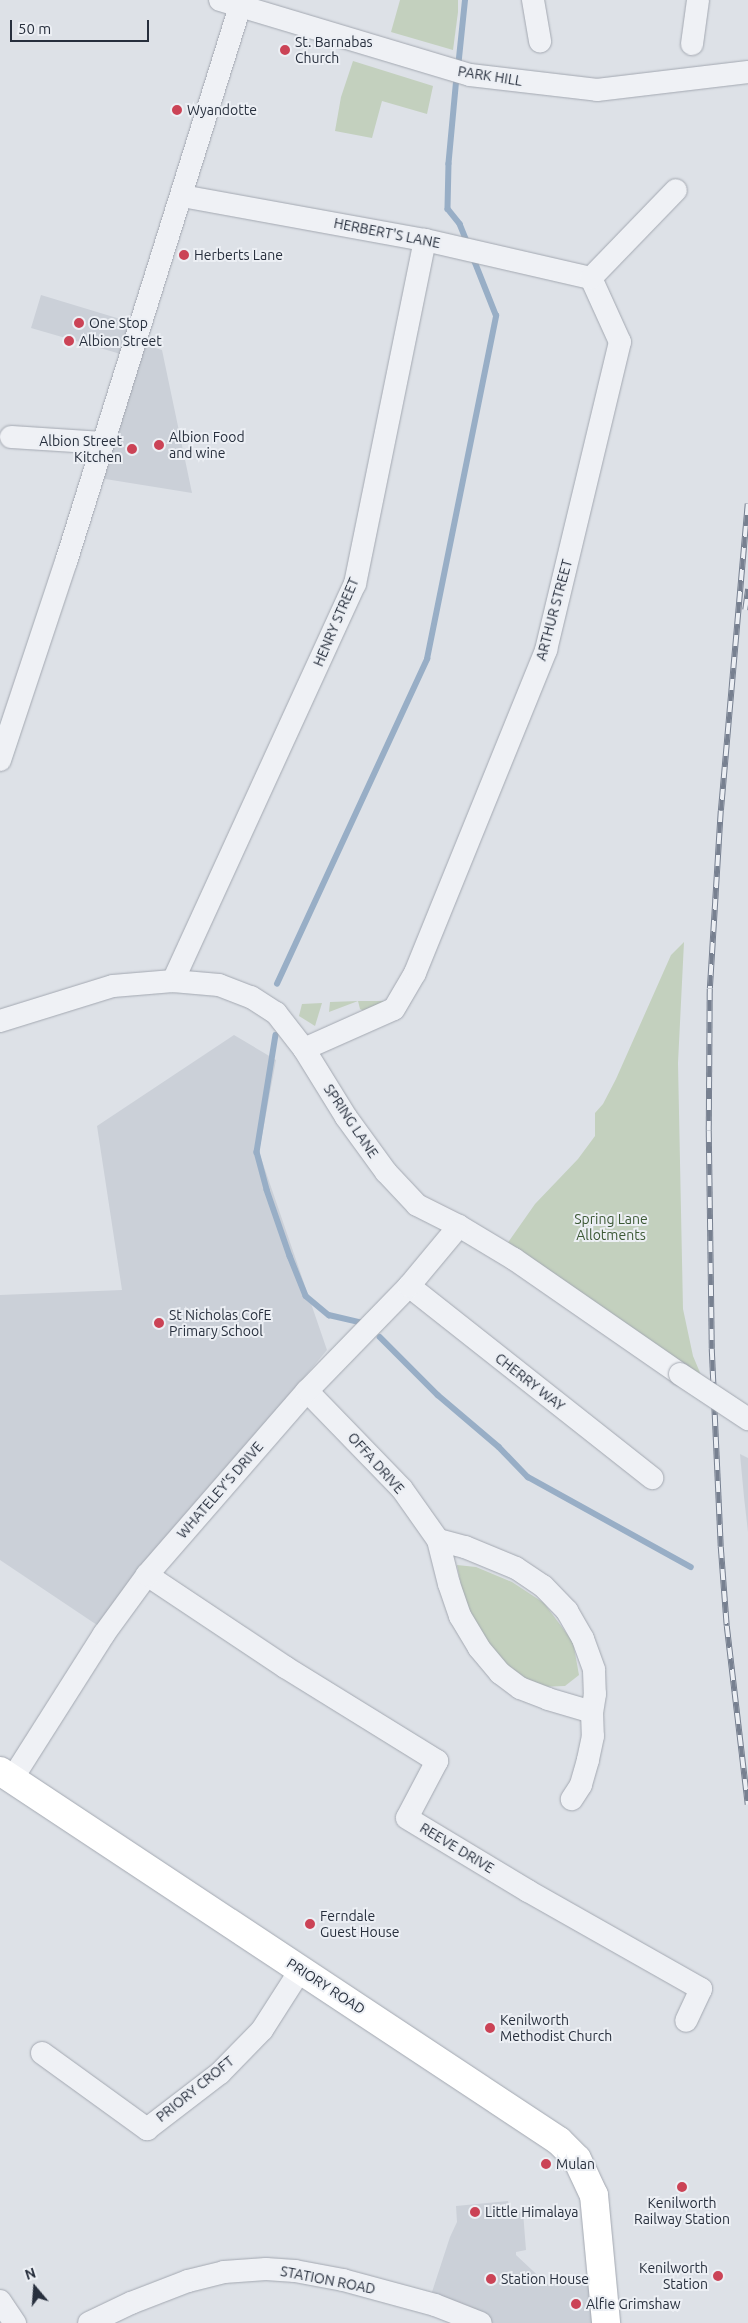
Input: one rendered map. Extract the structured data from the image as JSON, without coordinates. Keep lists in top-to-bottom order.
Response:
{
  "streets": {
    "main road": ["PRIORY ROAD"],
    "street": [
      "PARK HILL",
      "HERBERT'S LANE",
      "ARTHUR STREET",
      "HENRY STREET",
      "SPRING LANE",
      "CHERRY WAY",
      "OFFA DRIVE",
      "WHATELEY'S DRIVE",
      "REEVE DRIVE",
      "PRIORY CROFT",
      "STATION ROAD"
    ]
  },
  "crossings": [
    ["HERBERT'S LANE", "ARTHUR STREET"],
    ["HERBERT'S LANE", "HENRY STREET"],
    ["ARTHUR STREET", "SPRING LANE"],
    ["HENRY STREET", "SPRING LANE"],
    ["SPRING LANE", "WHATELEY'S DRIVE"],
    ["CHERRY WAY", "WHATELEY'S DRIVE"],
    ["OFFA DRIVE", "WHATELEY'S DRIVE"],
    ["WHATELEY'S DRIVE", "REEVE DRIVE"],
    ["WHATELEY'S DRIVE", "PRIORY ROAD"],
    ["PRIORY ROAD", "PRIORY CROFT"]
  ],
  "parks": ["Spring Lane Allotments"],
  "places": [
    "St. Barnabas Church",
    "Wyandotte",
    "Herberts Lane",
    "One Stop",
    "Albion Street",
    "Albion Food and wine",
    "Albion Street Kitchen",
    "St Nicholas CofE Primary School",
    "Ferndale Guest House",
    "Kenilworth Methodist Church",
    "Mulan",
    "Kenilworth Railway Station",
    "Little Himalaya",
    "Kenilworth Station",
    "Station House",
    "Alfie Grimshaw"
  ],
  "scale_bar": "50 m",
  "north": "top"
}
